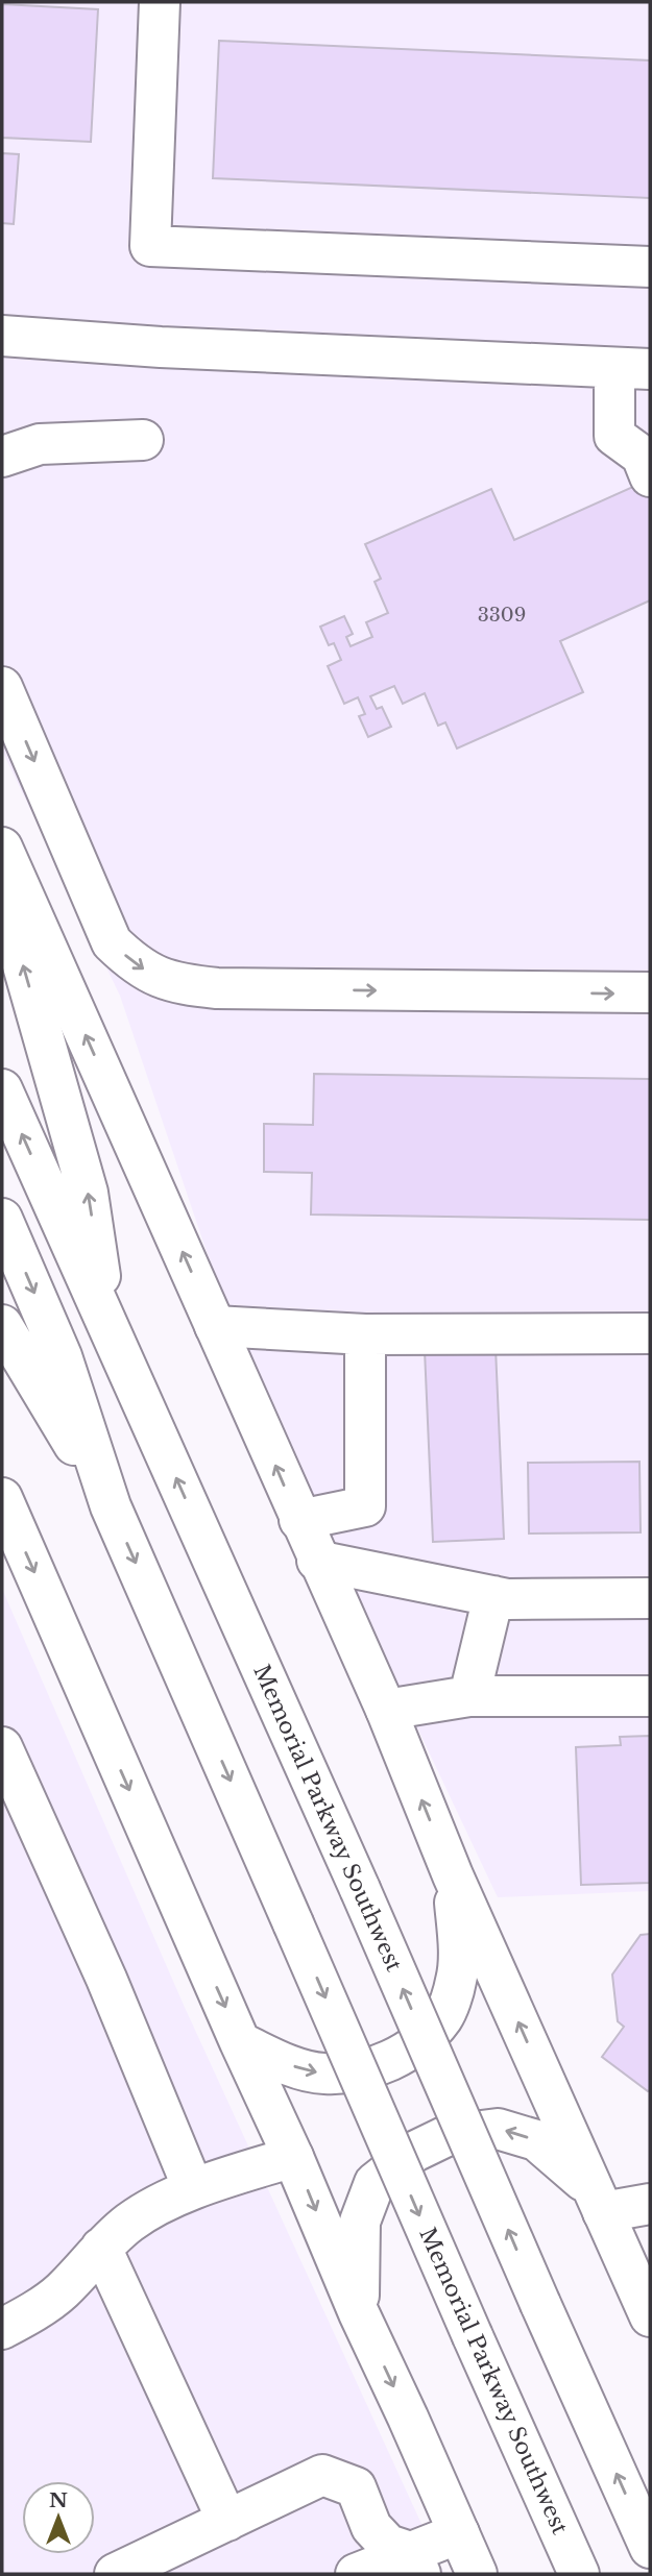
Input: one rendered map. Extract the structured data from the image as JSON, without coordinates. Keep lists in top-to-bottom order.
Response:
{
  "streets": {
    "main road": ["Memorial Parkway Southwest"]
  },
  "house_numbers": ["3309"],
  "north": "top"
}
